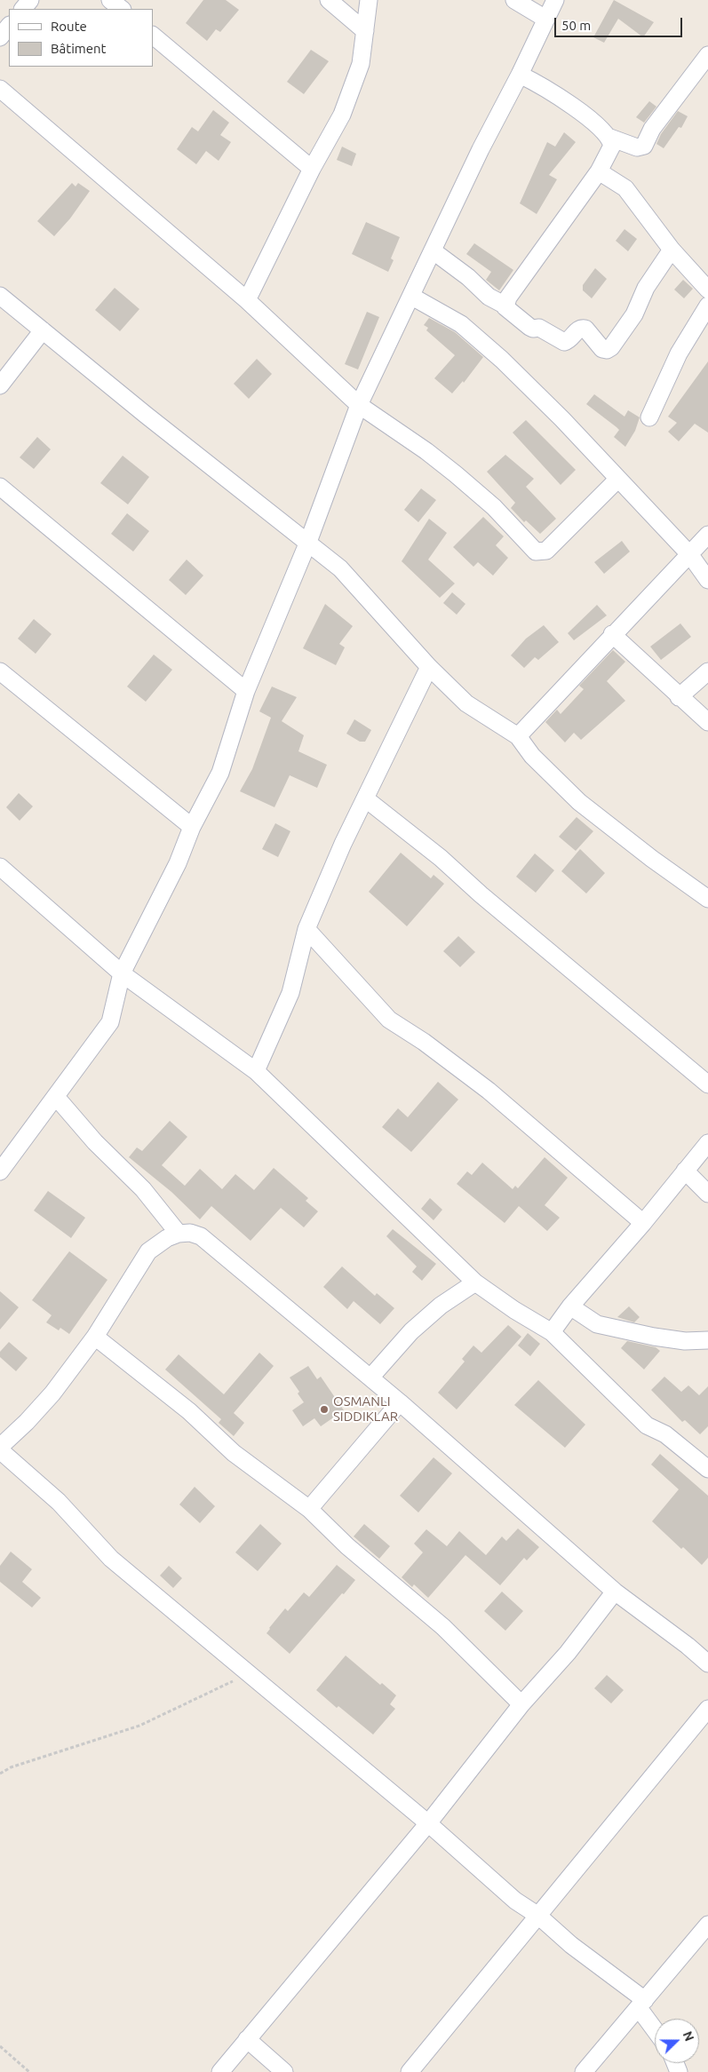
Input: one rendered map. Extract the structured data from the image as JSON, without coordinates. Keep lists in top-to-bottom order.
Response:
{
  "places": ["OSMANLI SIDDIKLAR"],
  "legend": ["Route", "Bâtiment"],
  "scale_bar": "50 m",
  "north": "right"
}
